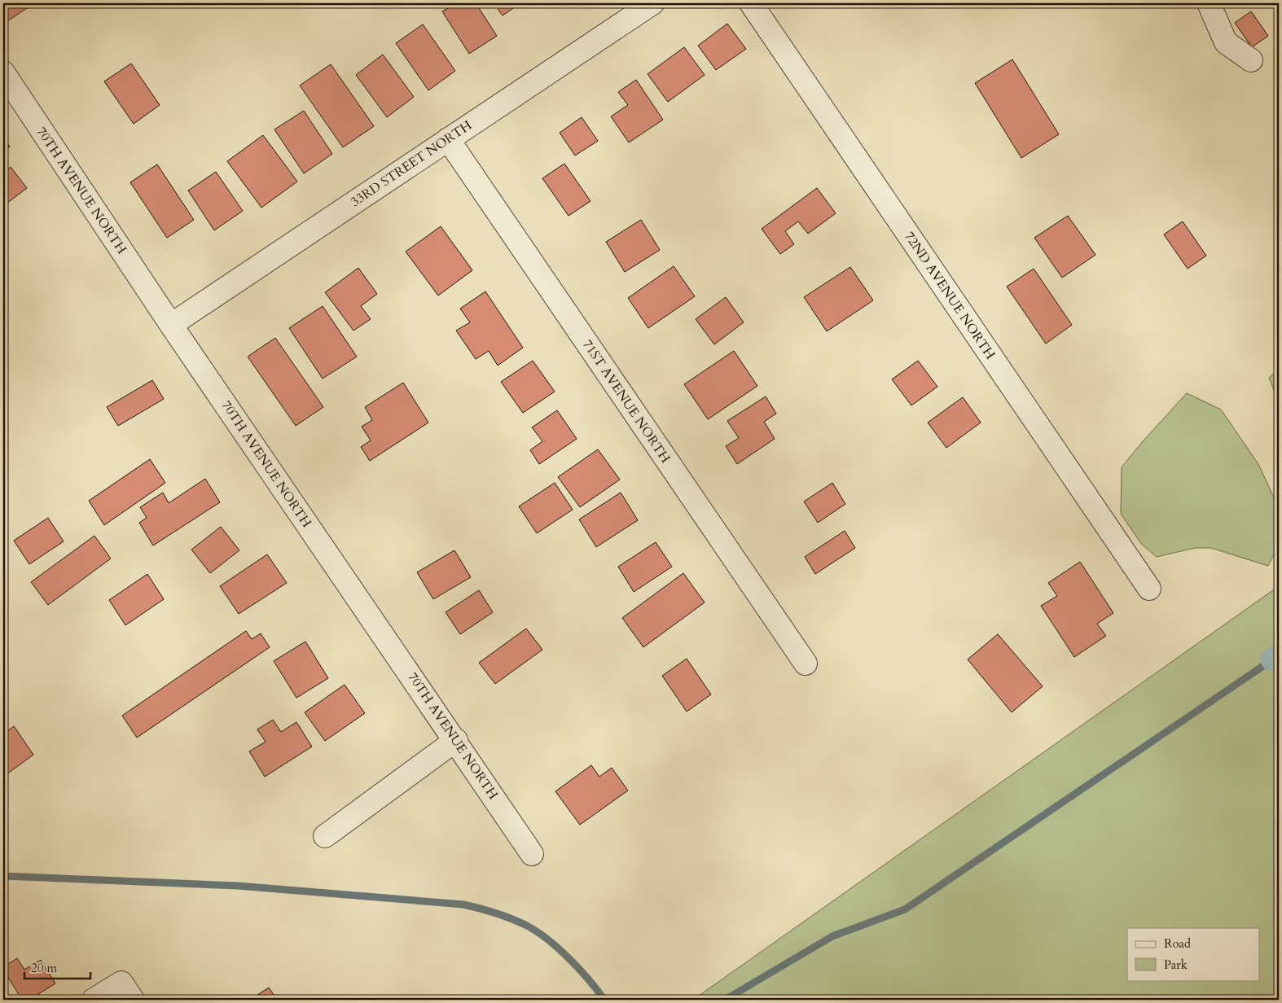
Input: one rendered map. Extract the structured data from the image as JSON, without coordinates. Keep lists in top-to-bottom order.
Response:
{
  "streets": {
    "street": [
      "33RD STREET NORTH",
      "70TH AVENUE NORTH",
      "72ND AVENUE NORTH",
      "71ST AVENUE NORTH"
    ]
  },
  "crossings": [
    ["33RD STREET NORTH", "70TH AVENUE NORTH"],
    ["33RD STREET NORTH", "71ST AVENUE NORTH"]
  ],
  "legend": ["Road", "Park"],
  "scale_bar": "20 m"
}
